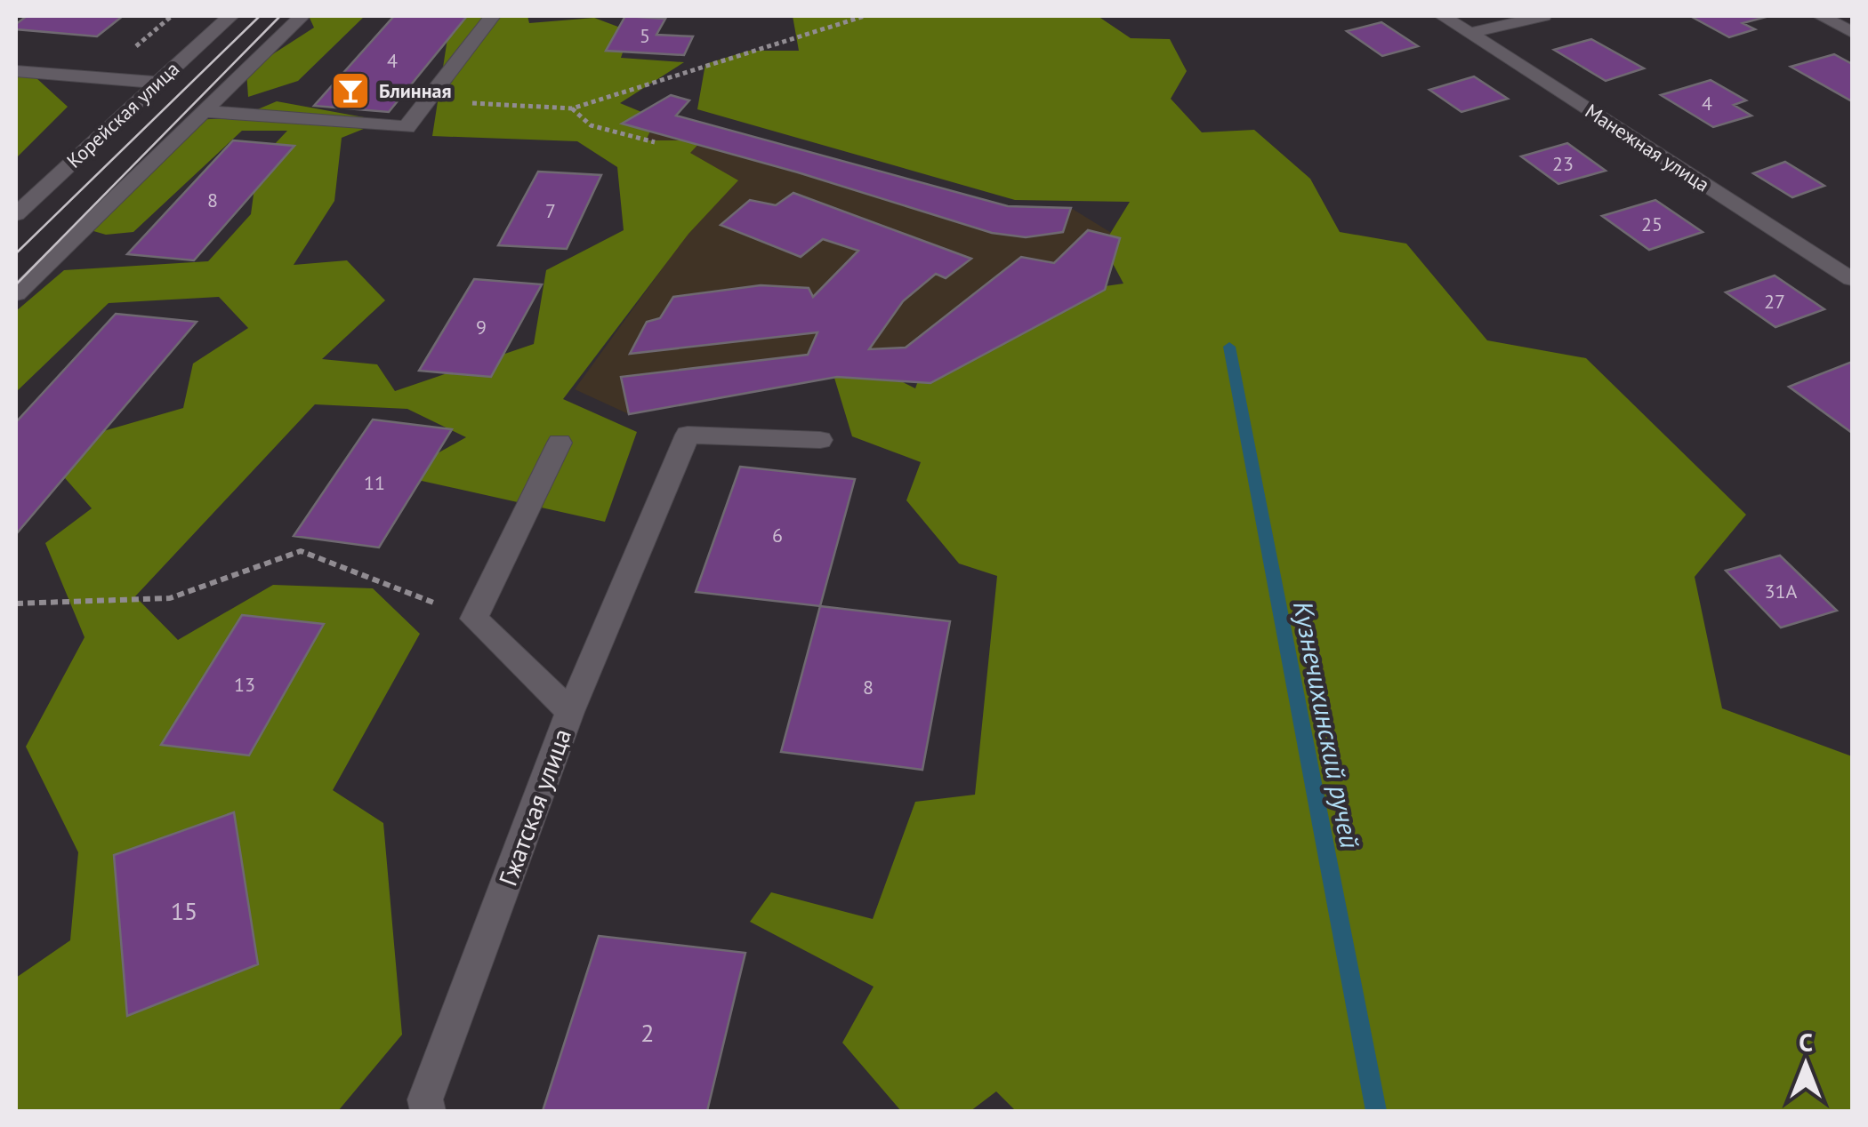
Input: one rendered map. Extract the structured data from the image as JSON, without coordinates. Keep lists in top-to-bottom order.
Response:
{
  "streets": {
    "street": ["Корейская улица", "Манежная улица", "Гжатская улица"]
  },
  "water": ["Кузнечихинский ручей"],
  "places": {
    "bar": ["Блинная"]
  },
  "house_numbers": [
    "5",
    "4",
    "4",
    "23",
    "8",
    "7",
    "25",
    "27",
    "9",
    "11",
    "6",
    "31А",
    "13",
    "8",
    "15",
    "2"
  ],
  "north": "top"
}
